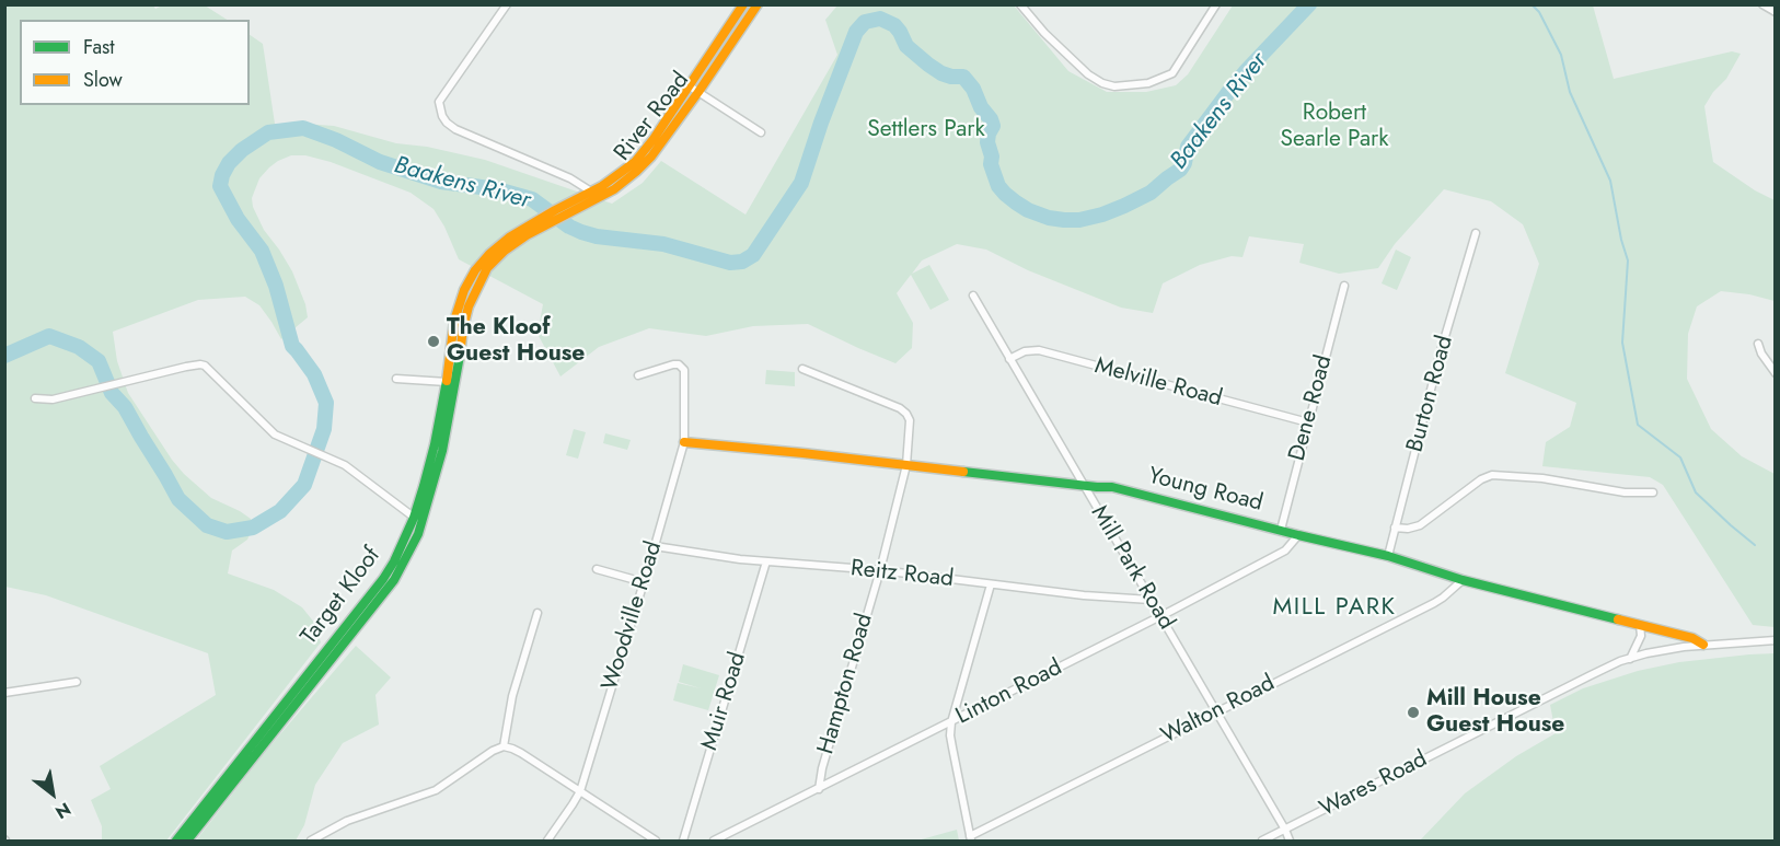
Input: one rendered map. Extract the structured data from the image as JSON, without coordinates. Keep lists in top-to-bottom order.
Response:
{
  "streets": {
    "main road": ["River Road", "Young Road", "Target Kloof"],
    "street": [
      "Melville Road",
      "Burton Road",
      "Dene Road",
      "Mill Park Road",
      "Reitz Road",
      "Woodville Road",
      "Hampton Road",
      "Linton Road",
      "Muir Road",
      "Walton Road",
      "Wares Road"
    ]
  },
  "crossings": [
    ["River Road", "Target Kloof"],
    ["Melville Road", "Dene Road"],
    ["Melville Road", "Mill Park Road"],
    ["Burton Road", "Young Road"],
    ["Dene Road", "Young Road"],
    ["Young Road", "Mill Park Road"],
    ["Young Road", "Woodville Road"],
    ["Young Road", "Hampton Road"],
    ["Young Road", "Linton Road"],
    ["Young Road", "Walton Road"],
    ["Young Road", "Wares Road"],
    ["Mill Park Road", "Reitz Road"],
    ["Mill Park Road", "Linton Road"],
    ["Mill Park Road", "Walton Road"],
    ["Mill Park Road", "Wares Road"],
    ["Reitz Road", "Woodville Road"],
    ["Reitz Road", "Hampton Road"],
    ["Reitz Road", "Muir Road"],
    ["Hampton Road", "Linton Road"]
  ],
  "districts": ["MILL PARK"],
  "water": ["Baakens River"],
  "parks": ["Robert Searle Park", "Settlers Park"],
  "places": ["The Kloof Guest House", "Mill House Guest House"],
  "legend": ["Fast", "Slow"],
  "north": "bottom right"
}
